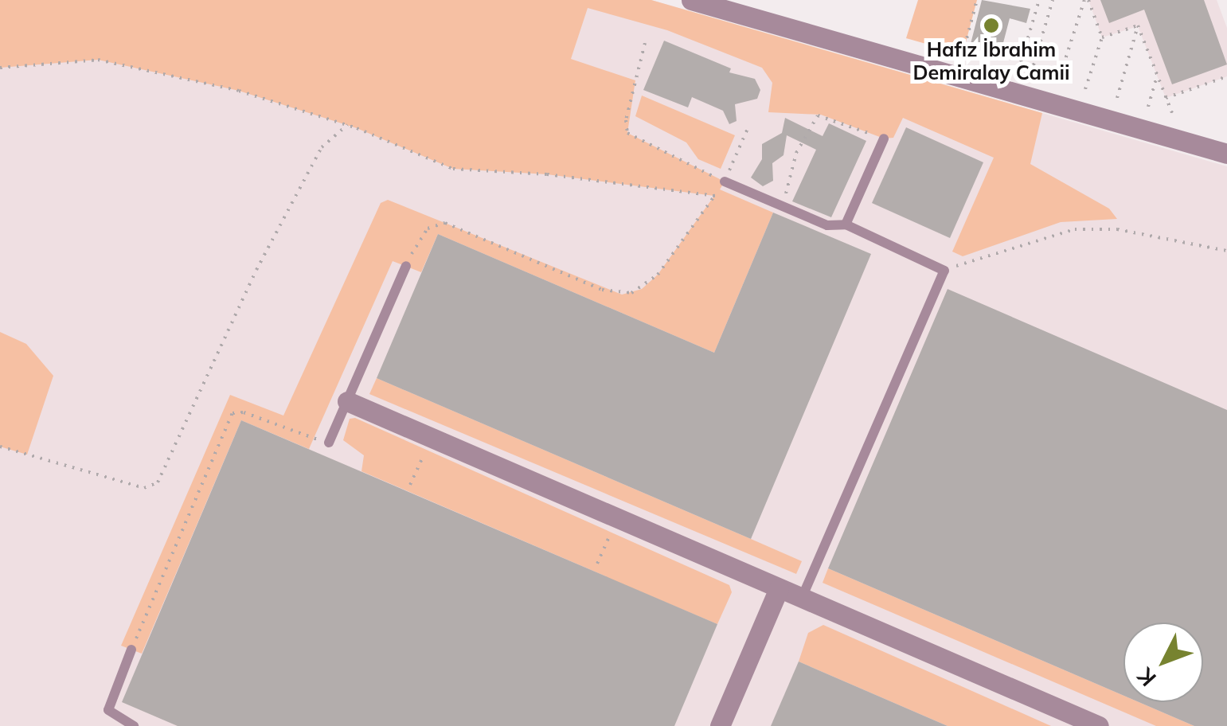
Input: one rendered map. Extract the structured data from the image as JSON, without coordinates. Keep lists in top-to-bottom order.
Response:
{
  "places": ["Hafız İbrahim Demiralay Camii"],
  "north": "bottom left"
}
